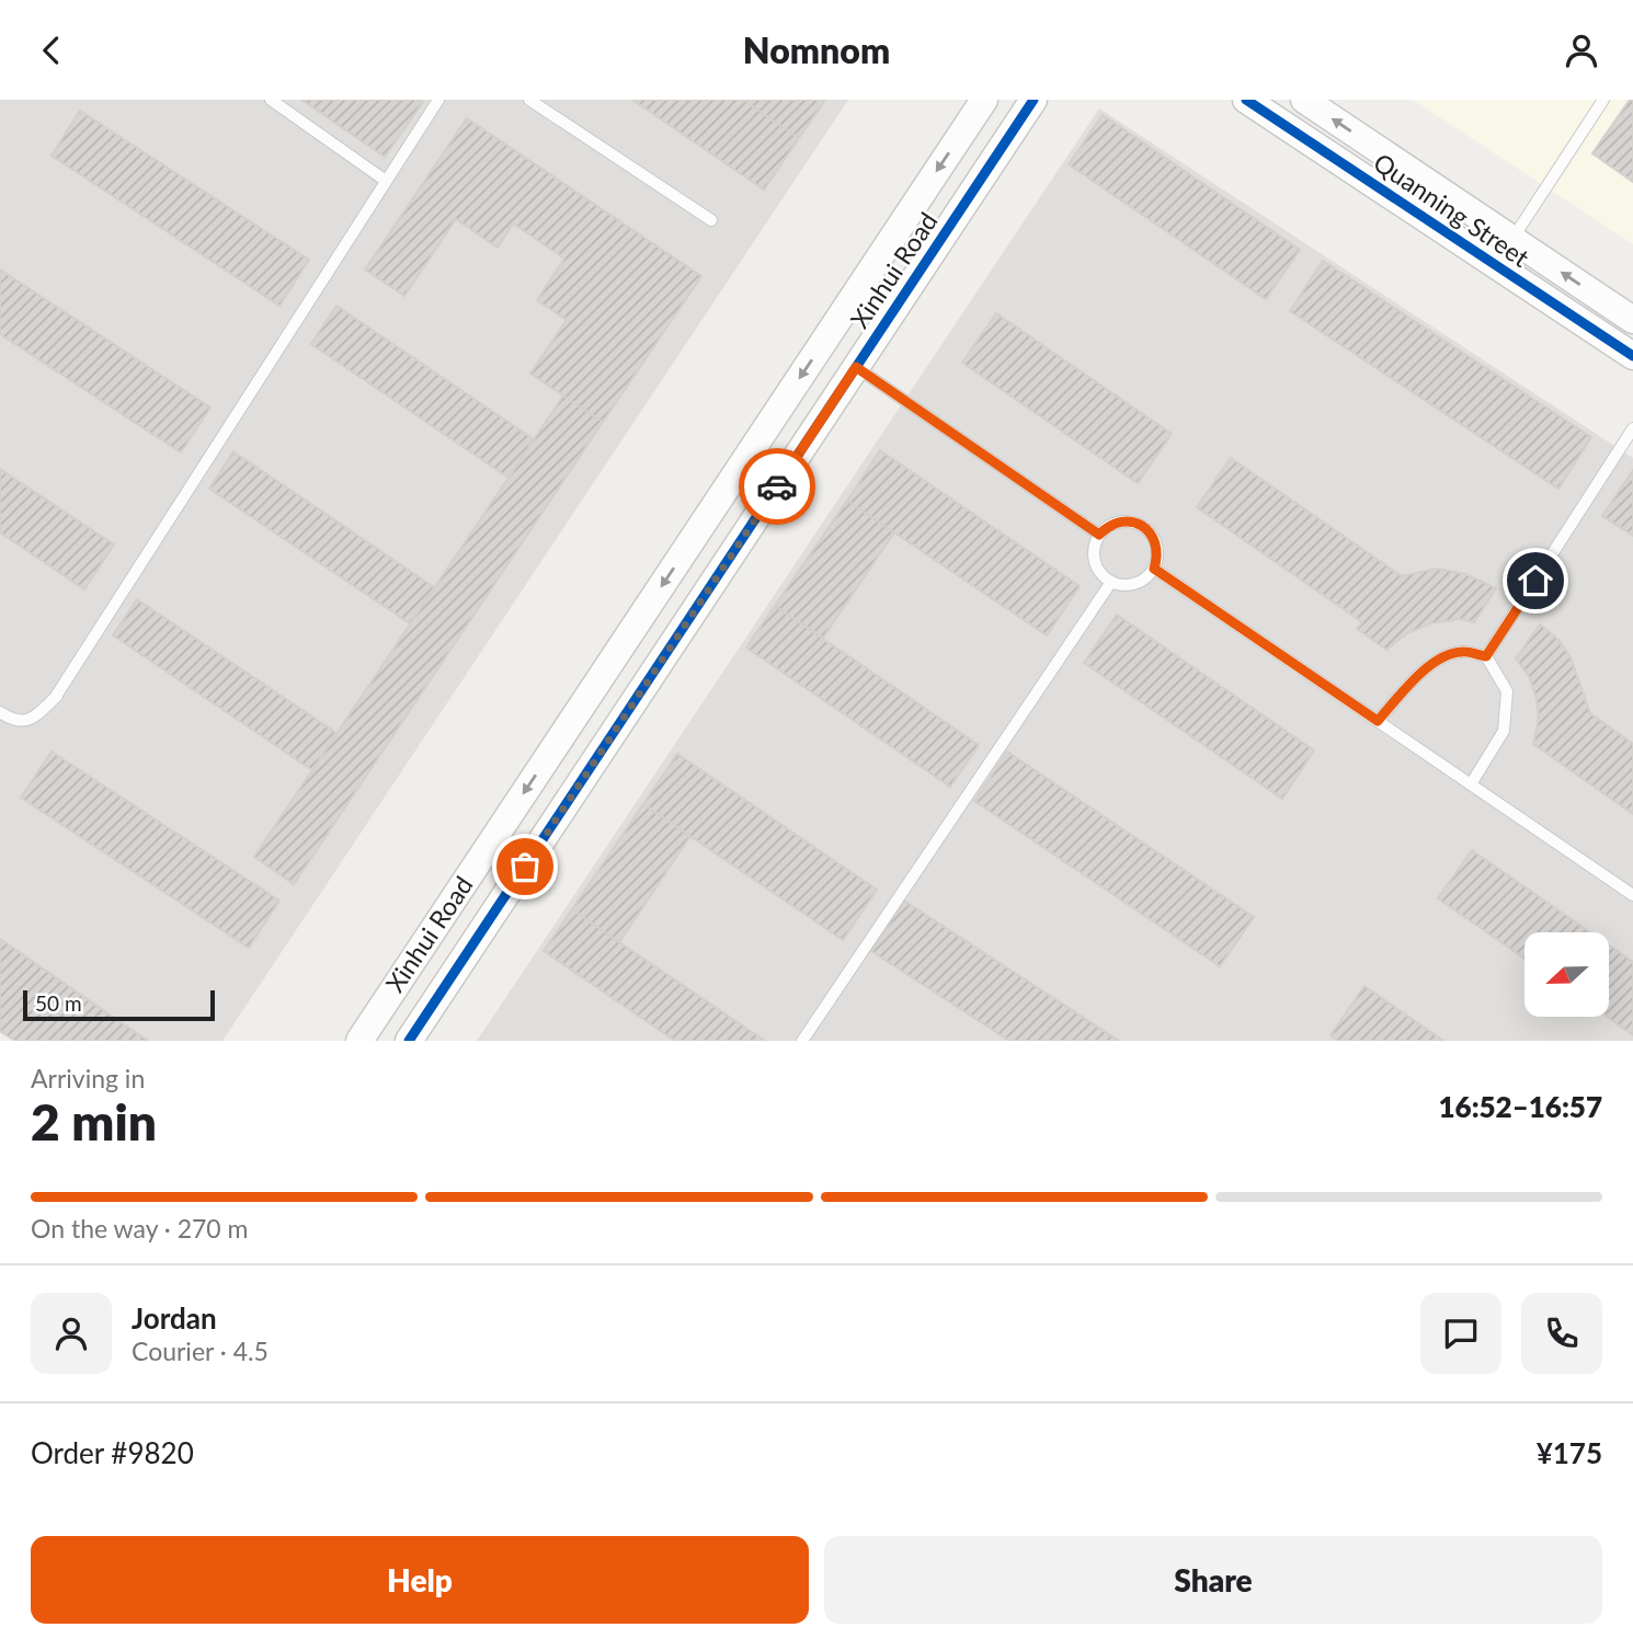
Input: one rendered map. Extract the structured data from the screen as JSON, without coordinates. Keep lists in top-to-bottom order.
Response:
{
  "streets": {
    "street": ["Quanning Street", "Xinhui Road"]
  },
  "scale_bar": "50 m",
  "north": "left",
  "page": {
    "header": "Nomnom",
    "scale": "50 m",
    "heading": ["2 min", "Arriving in", "16:52–16:57"],
    "panel": [
      "Jordan",
      "Courier · 4.5",
      "Order #9820",
      "¥175"
    ],
    "bar": "On the way · 270 m",
    "buttons": ["Help", "Share"]
  }
}
